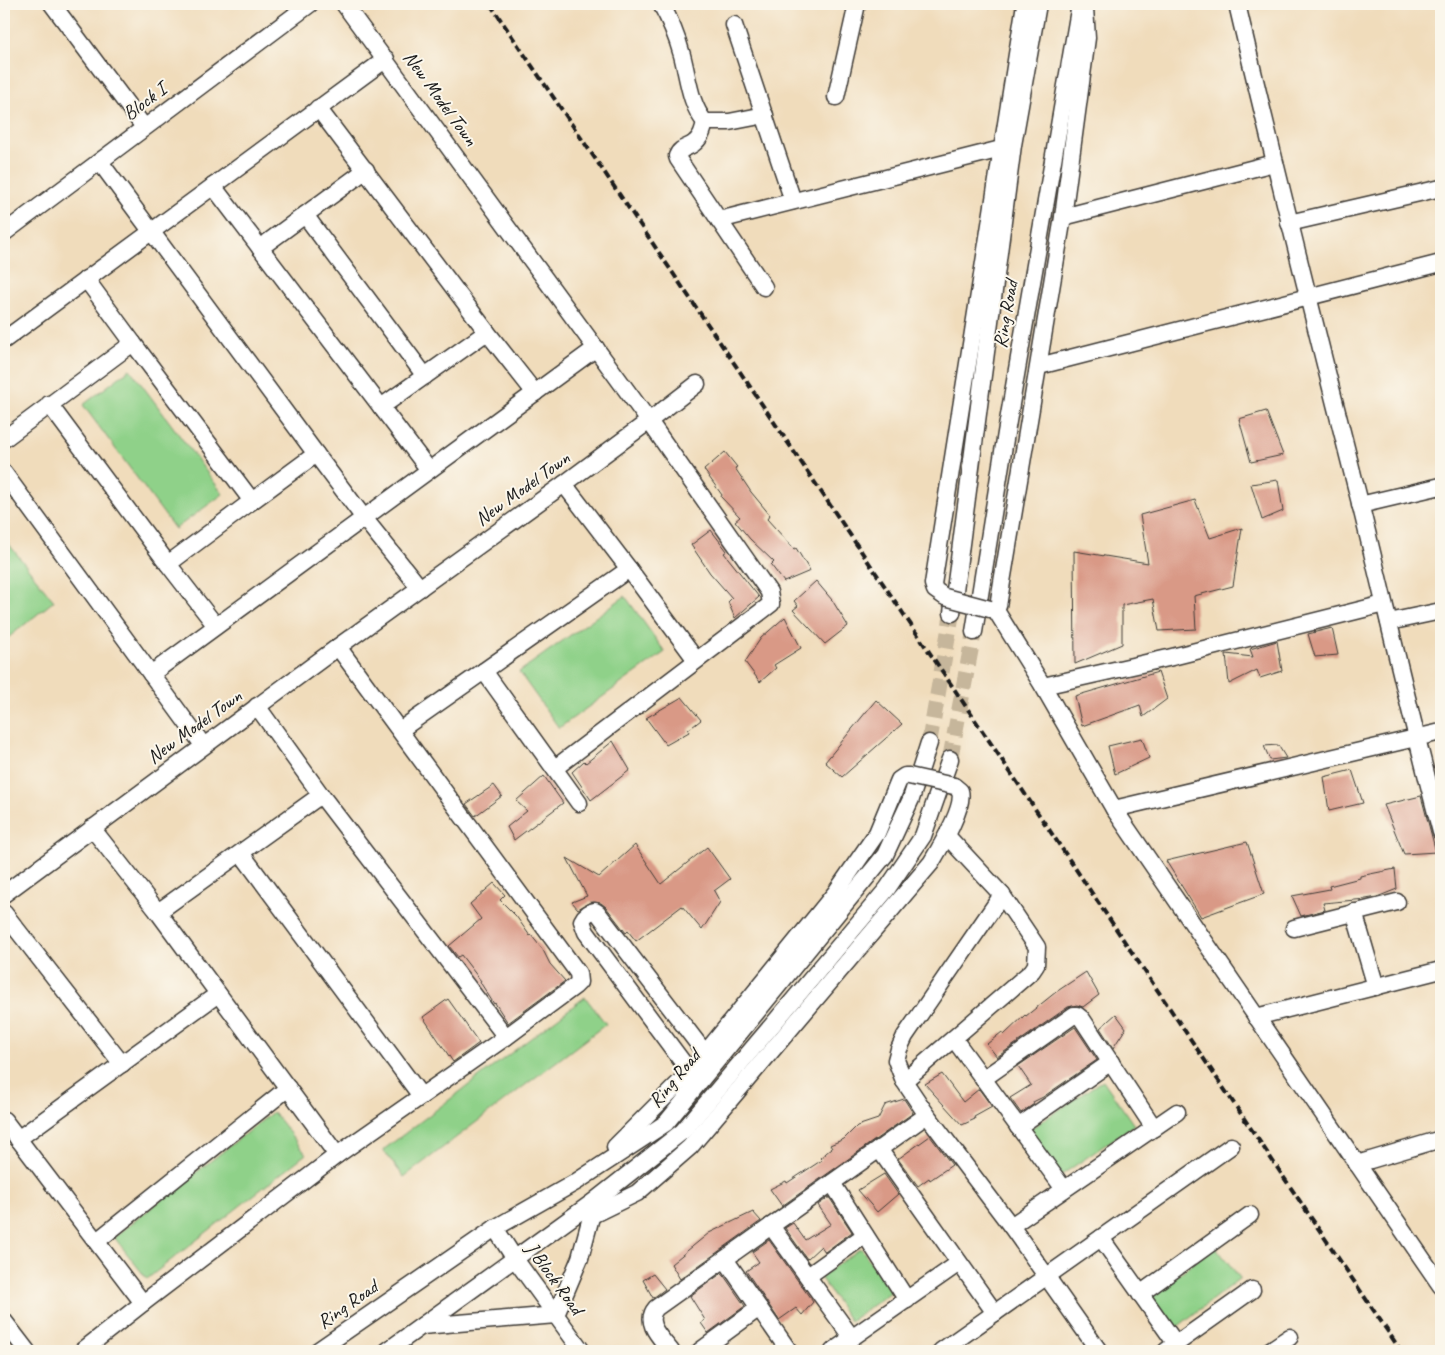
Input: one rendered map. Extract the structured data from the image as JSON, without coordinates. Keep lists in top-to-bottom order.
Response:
{
  "streets": {
    "street": [
      "New Model Town",
      "Block I",
      "Ring Road",
      "J Block Road"
    ]
  },
  "crossings": [
    ["Ring Road", "J Block Road"]
  ]
}
